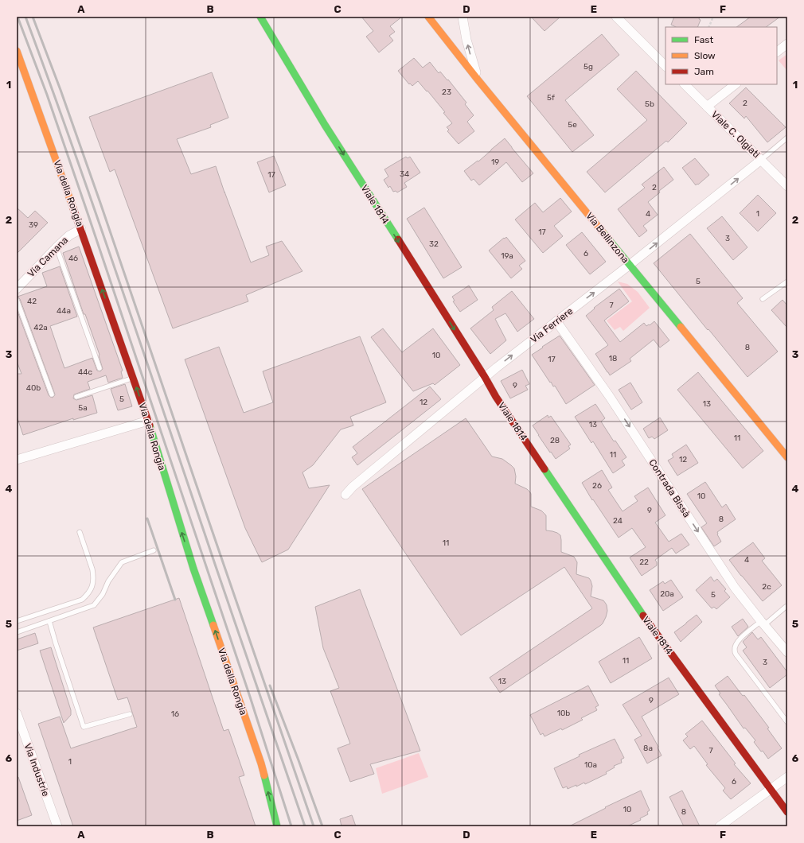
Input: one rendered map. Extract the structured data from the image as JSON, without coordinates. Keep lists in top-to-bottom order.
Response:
{
  "streets": {
    "street": [
      "Viale C. Olgiati",
      "Via della Rongia",
      "Viale 1814",
      "Via Bellinzona",
      "Via Camana",
      "Via Ferriere",
      "Contrada Bissà",
      "Via Industrie"
    ]
  },
  "crossings": [
    ["Viale C. Olgiati", "Via Ferriere"],
    ["Via della Rongia", "Via Camana"],
    ["Viale 1814", "Via Ferriere"],
    ["Via Bellinzona", "Via Ferriere"],
    ["Via Ferriere", "Contrada Bissà"]
  ],
  "one_way": [
    "Via della Rongia",
    "Viale 1814",
    "Via Ferriere",
    "Contrada Bissà"
  ],
  "house_numbers": [
    "5g",
    "23",
    "5f",
    "2",
    "5b",
    "5e",
    "19",
    "34",
    "17",
    "2",
    "4",
    "1",
    "39",
    "17",
    "3",
    "32",
    "6",
    "19a",
    "46",
    "5",
    "42",
    "7",
    "44a",
    "42a",
    "8",
    "10",
    "18",
    "17",
    "44c",
    "9",
    "40b",
    "5",
    "12",
    "13",
    "5a",
    "13",
    "11",
    "28",
    "11",
    "12",
    "26",
    "10",
    "9",
    "8",
    "24",
    "11",
    "4",
    "22",
    "2c",
    "20a",
    "5",
    "11",
    "3",
    "13",
    "9",
    "10b",
    "16",
    "8a",
    "7",
    "1",
    "10a",
    "6",
    "10",
    "8"
  ],
  "legend": ["Fast", "Slow", "Jam"],
  "grid": {
    "columns": [
      "A",
      "B",
      "C",
      "D",
      "E",
      "F"
    ],
    "rows": [
      "1",
      "2",
      "3",
      "4",
      "5",
      "6"
    ]
  }
}
